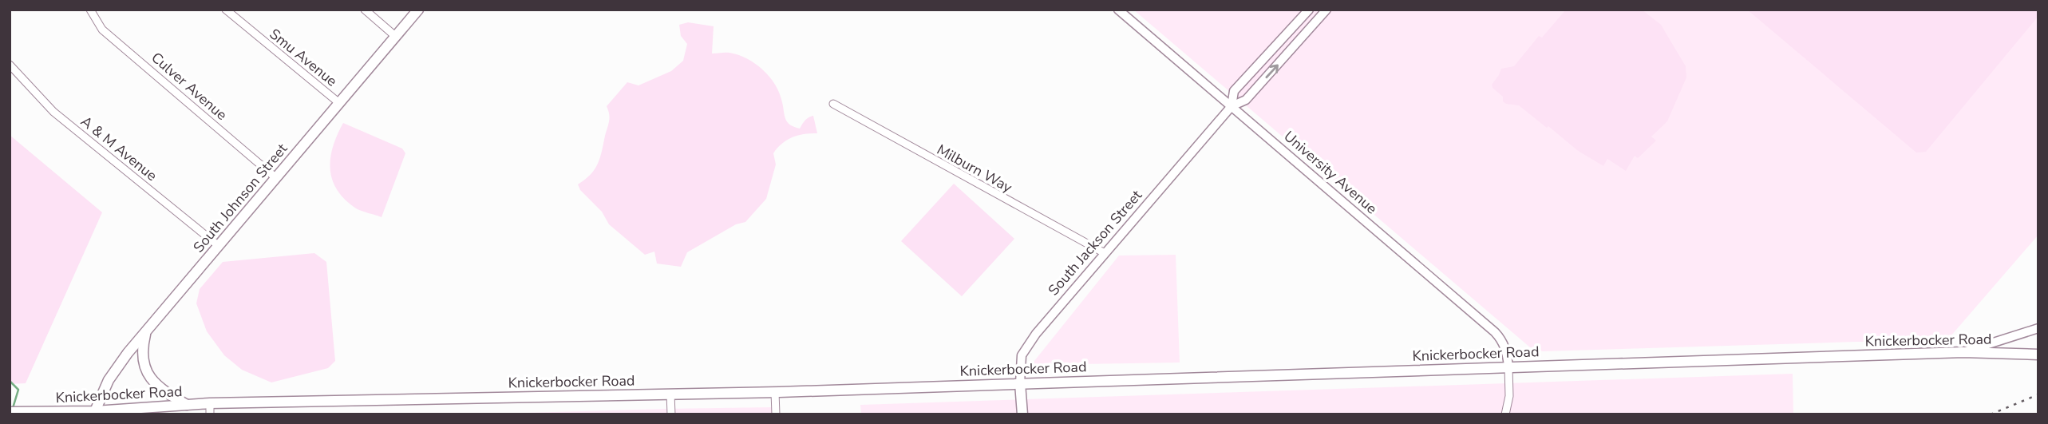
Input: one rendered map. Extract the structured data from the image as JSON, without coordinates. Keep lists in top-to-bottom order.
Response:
{
  "streets": {
    "main road": ["South Johnson Street", "South Jackson Street", "Knickerbocker Road"],
    "street": [
      "Smu Avenue",
      "Culver Avenue",
      "A & M Avenue",
      "Milburn Way",
      "University Avenue"
    ]
  },
  "crossings": [
    ["Smu Avenue", "South Johnson Street"],
    ["Culver Avenue", "South Johnson Street"],
    ["A & M Avenue", "South Johnson Street"],
    ["Milburn Way", "South Jackson Street"],
    ["University Avenue", "South Jackson Street"],
    ["University Avenue", "Knickerbocker Road"],
    ["South Johnson Street", "Knickerbocker Road"],
    ["South Jackson Street", "Knickerbocker Road"]
  ]
}
